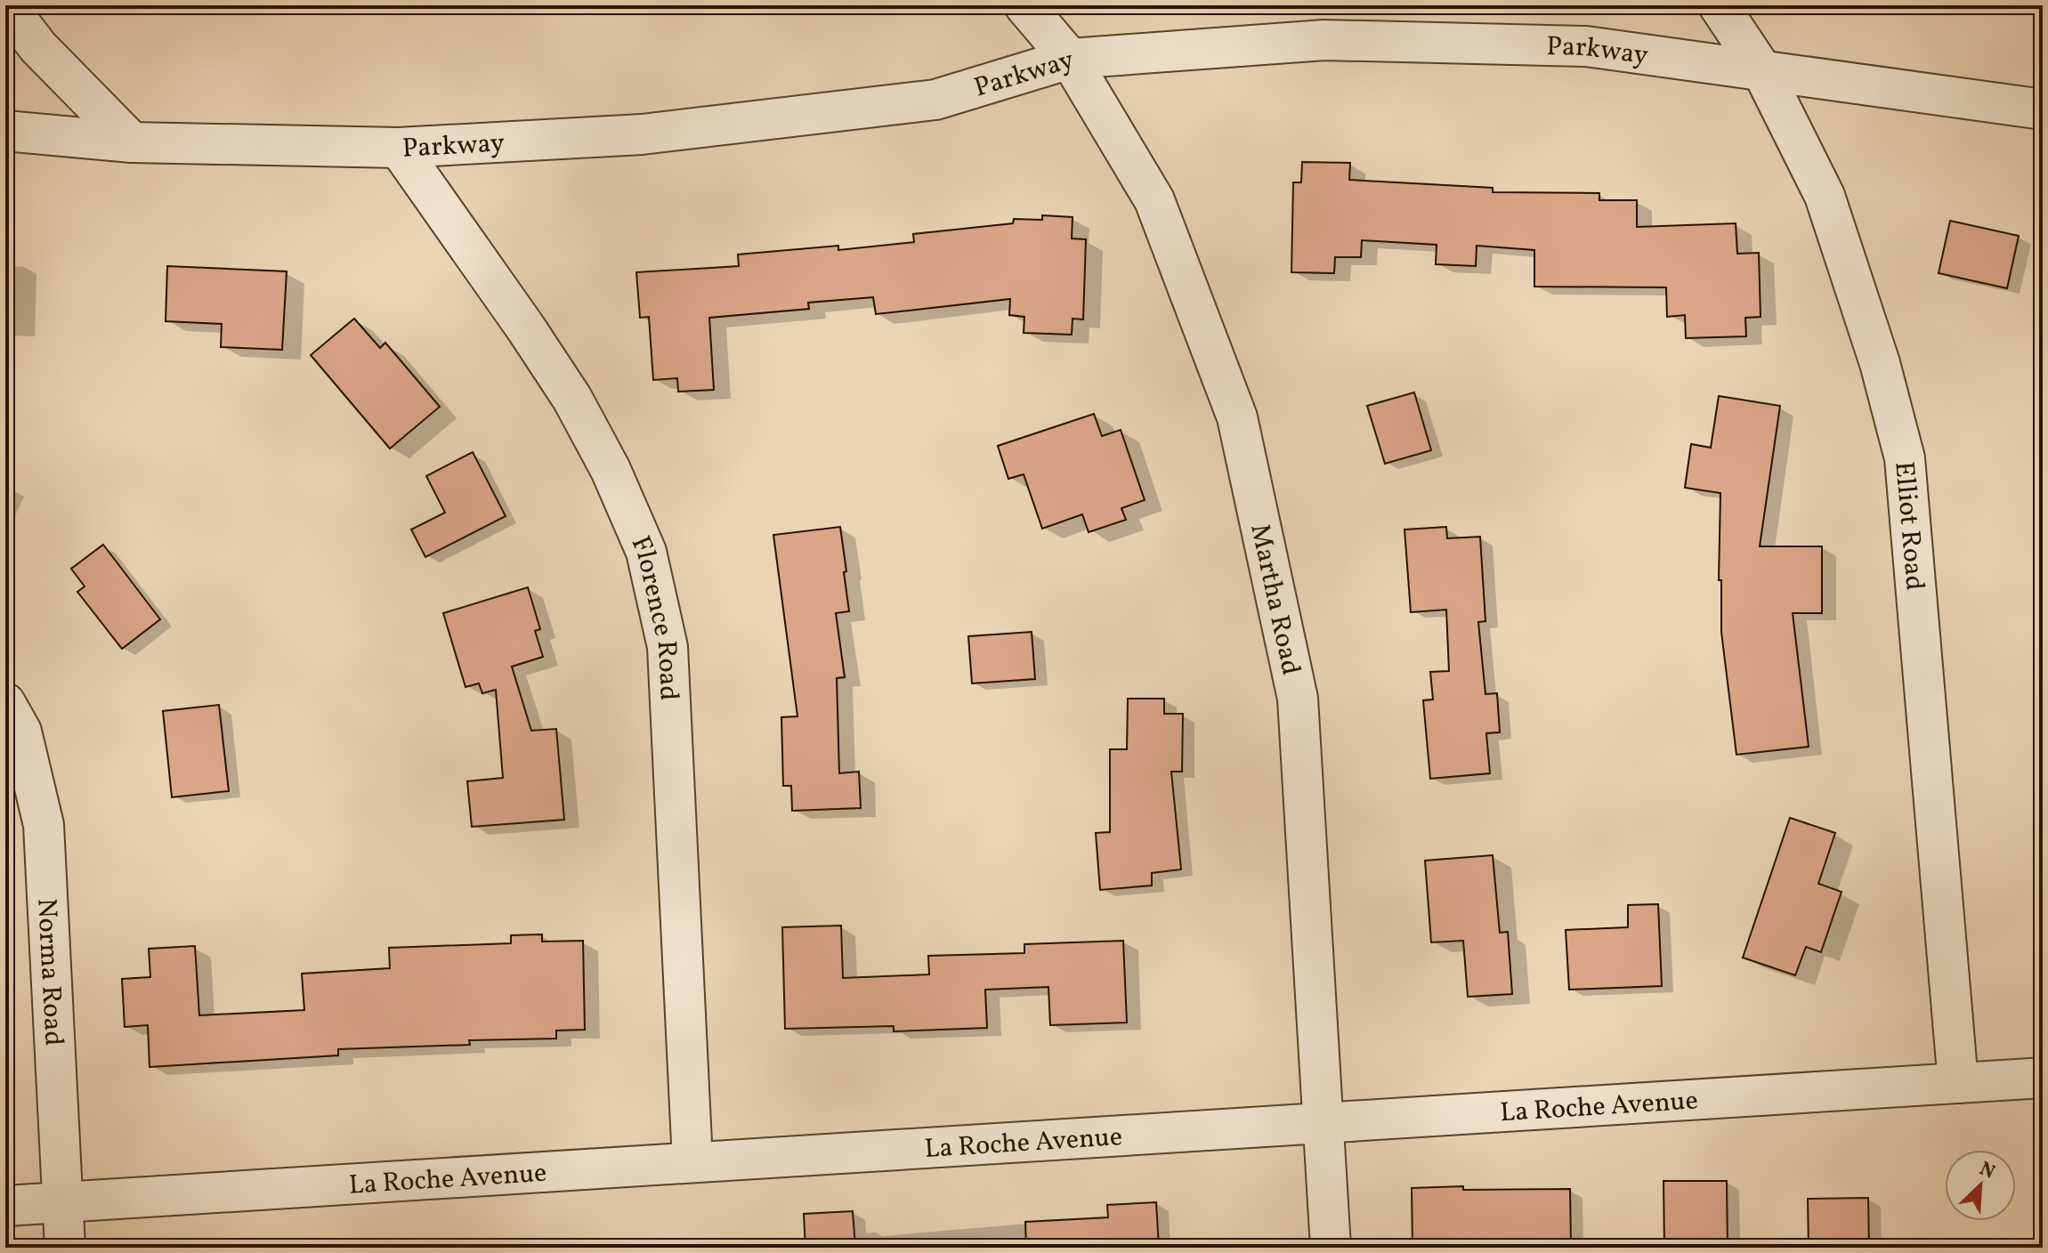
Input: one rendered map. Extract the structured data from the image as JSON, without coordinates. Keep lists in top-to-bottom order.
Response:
{
  "streets": {
    "street": [
      "Parkway",
      "Elliot Road",
      "Martha Road",
      "Florence Road",
      "Norma Road",
      "La Roche Avenue"
    ]
  },
  "crossings": [
    ["Parkway", "Elliot Road"],
    ["Parkway", "Martha Road"],
    ["Parkway", "Florence Road"],
    ["Elliot Road", "La Roche Avenue"],
    ["Martha Road", "La Roche Avenue"],
    ["Florence Road", "La Roche Avenue"],
    ["Norma Road", "La Roche Avenue"]
  ],
  "north": "top right"
}
